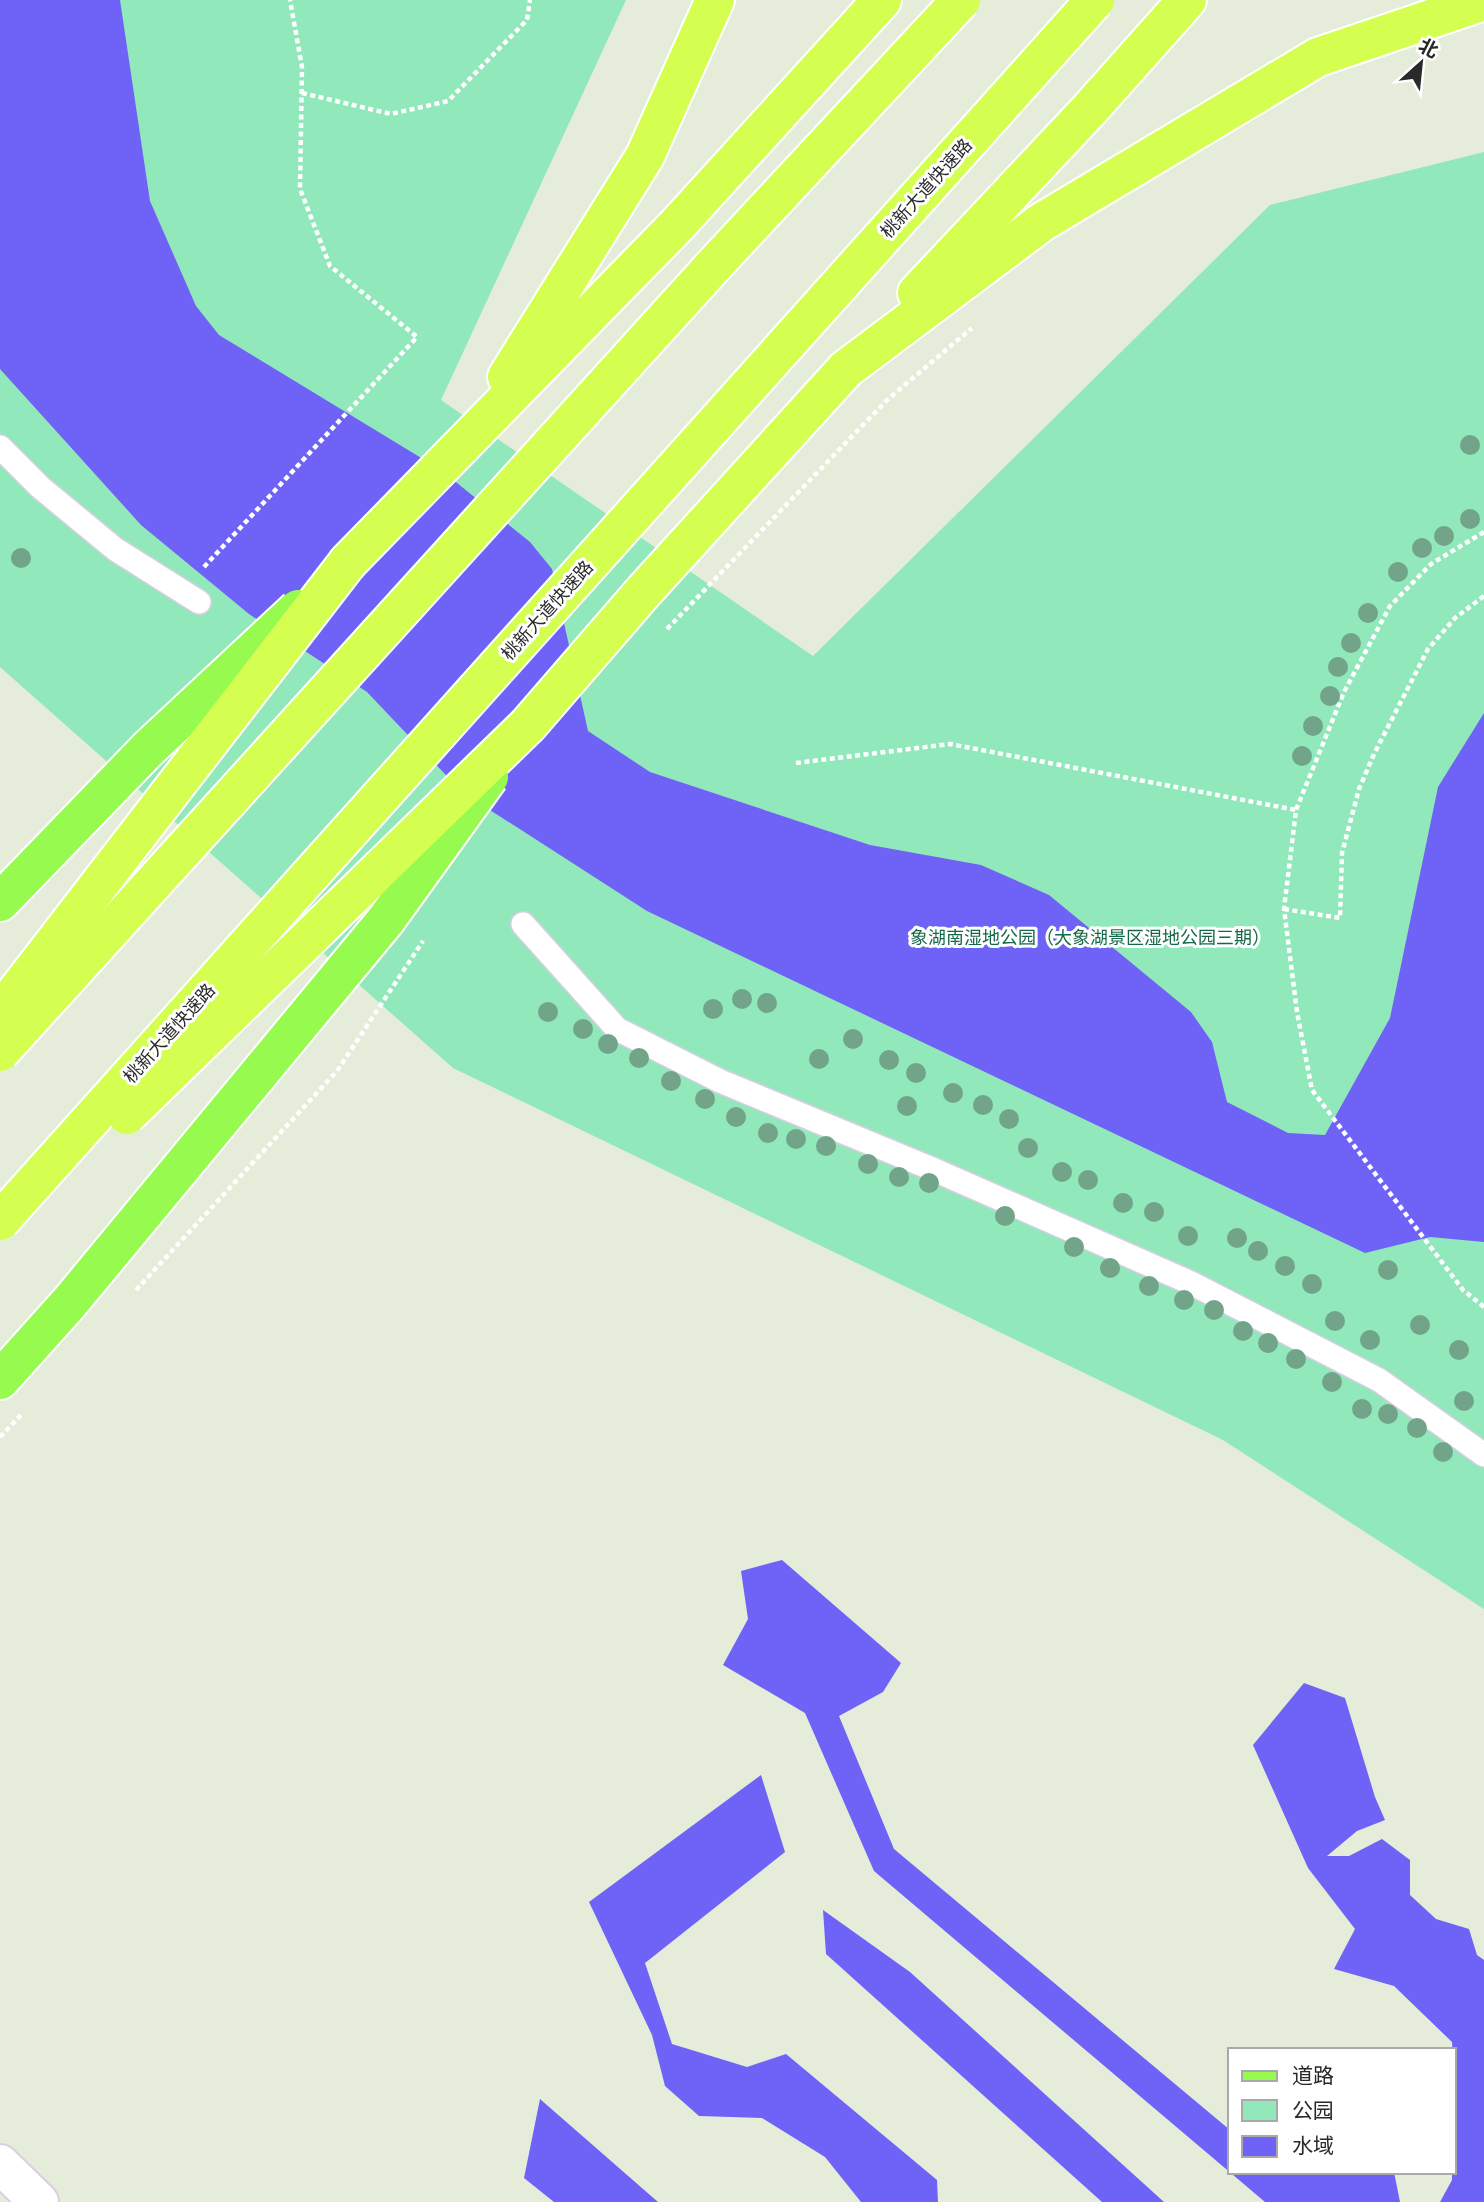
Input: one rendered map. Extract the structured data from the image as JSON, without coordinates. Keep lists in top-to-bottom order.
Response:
{
  "streets": {
    "highway": ["桃新大道快速路"]
  },
  "parks": ["象湖南湿地公园（大象湖景区湿地公园三期）"],
  "legend": ["道路", "公园", "水域"],
  "north": "top right"
}
